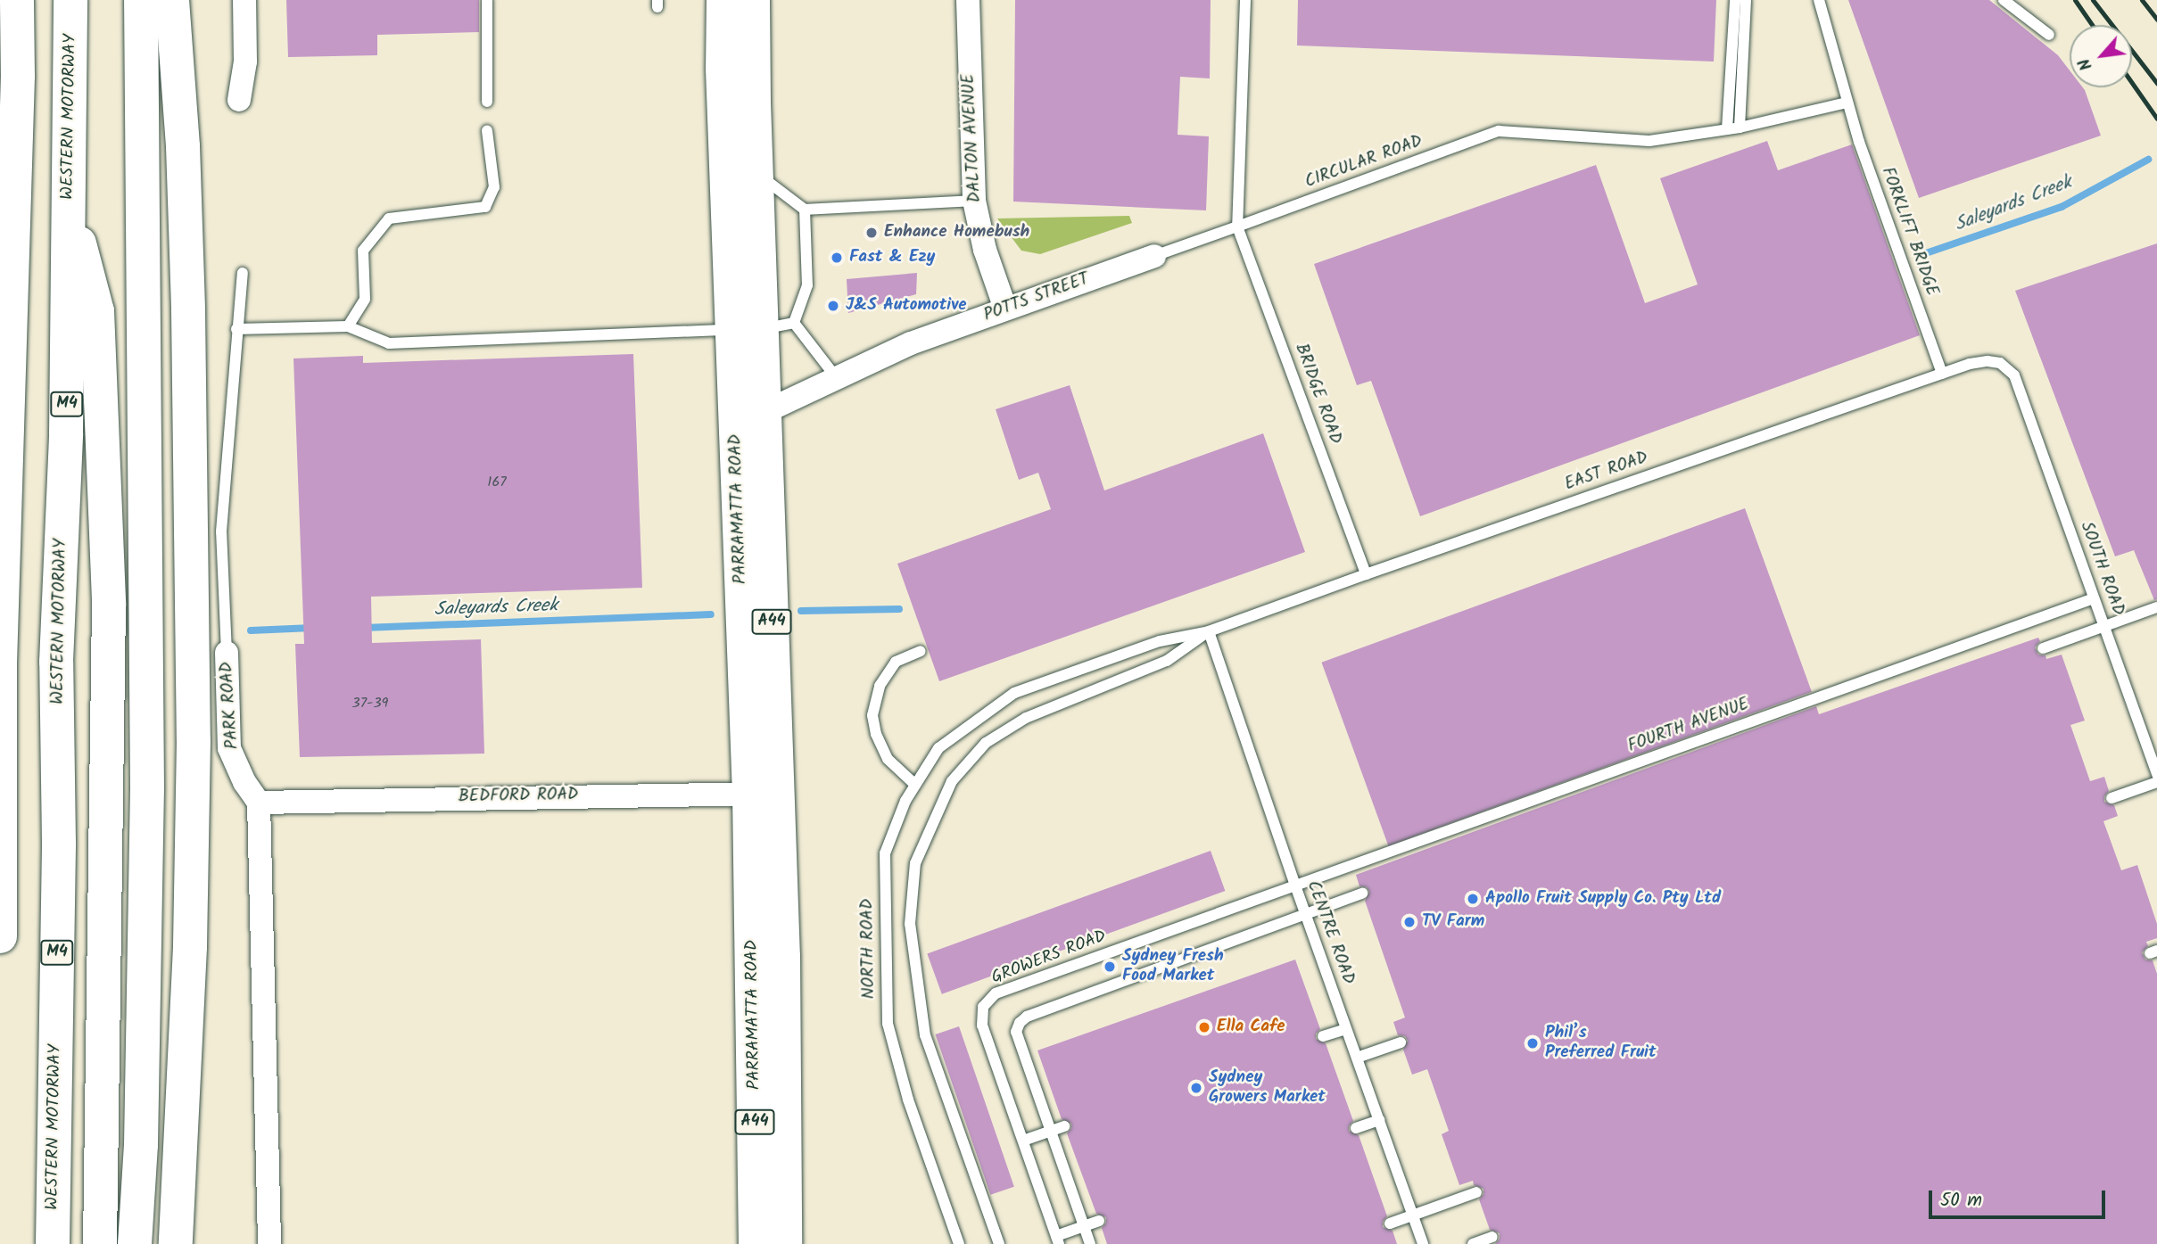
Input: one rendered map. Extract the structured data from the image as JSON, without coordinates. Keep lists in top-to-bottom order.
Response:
{
  "streets": {
    "highway": [
      "WESTERN MOTORWAY",
      "M4",
      "PARRAMATTA ROAD",
      "A44"
    ],
    "street": [
      "DALTON AVENUE",
      "POTTS STREET",
      "PARK ROAD",
      "BEDFORD ROAD"
    ],
    "lane": [
      "CIRCULAR ROAD",
      "FORKLIFT BRIDGE",
      "BRIDGE ROAD",
      "EAST ROAD",
      "SOUTH ROAD",
      "FOURTH AVENUE",
      "CENTRE ROAD",
      "NORTH ROAD",
      "GROWERS ROAD"
    ]
  },
  "crossings": [
    ["DALTON AVENUE", "POTTS STREET"],
    ["CIRCULAR ROAD", "POTTS STREET"],
    ["CIRCULAR ROAD", "BRIDGE ROAD"],
    ["FORKLIFT BRIDGE", "EAST ROAD"],
    ["POTTS STREET", "BRIDGE ROAD"],
    ["POTTS STREET", "PARRAMATTA ROAD"],
    ["BRIDGE ROAD", "EAST ROAD"],
    ["EAST ROAD", "SOUTH ROAD"],
    ["EAST ROAD", "CENTRE ROAD"],
    ["EAST ROAD", "NORTH ROAD"],
    ["PARRAMATTA ROAD", "BEDFORD ROAD"],
    ["SOUTH ROAD", "FOURTH AVENUE"],
    ["PARK ROAD", "BEDFORD ROAD"],
    ["FOURTH AVENUE", "CENTRE ROAD"],
    ["FOURTH AVENUE", "GROWERS ROAD"],
    ["CENTRE ROAD", "NORTH ROAD"],
    ["CENTRE ROAD", "GROWERS ROAD"]
  ],
  "water": ["Saleyards Creek"],
  "places": [
    "Enhance Homebush",
    "Fast & Ezy",
    "J&S Automotive",
    "Apollo Fruit Supply Co. Pty Ltd",
    "TV Farm",
    "Sydney Fresh Food Market",
    "Ella Cafe",
    "Phil’s Preferred Fruit",
    "Sydney Growers Market"
  ],
  "house_numbers": ["167", "37-39"],
  "scale_bar": "50 m",
  "north": "bottom left"
}
